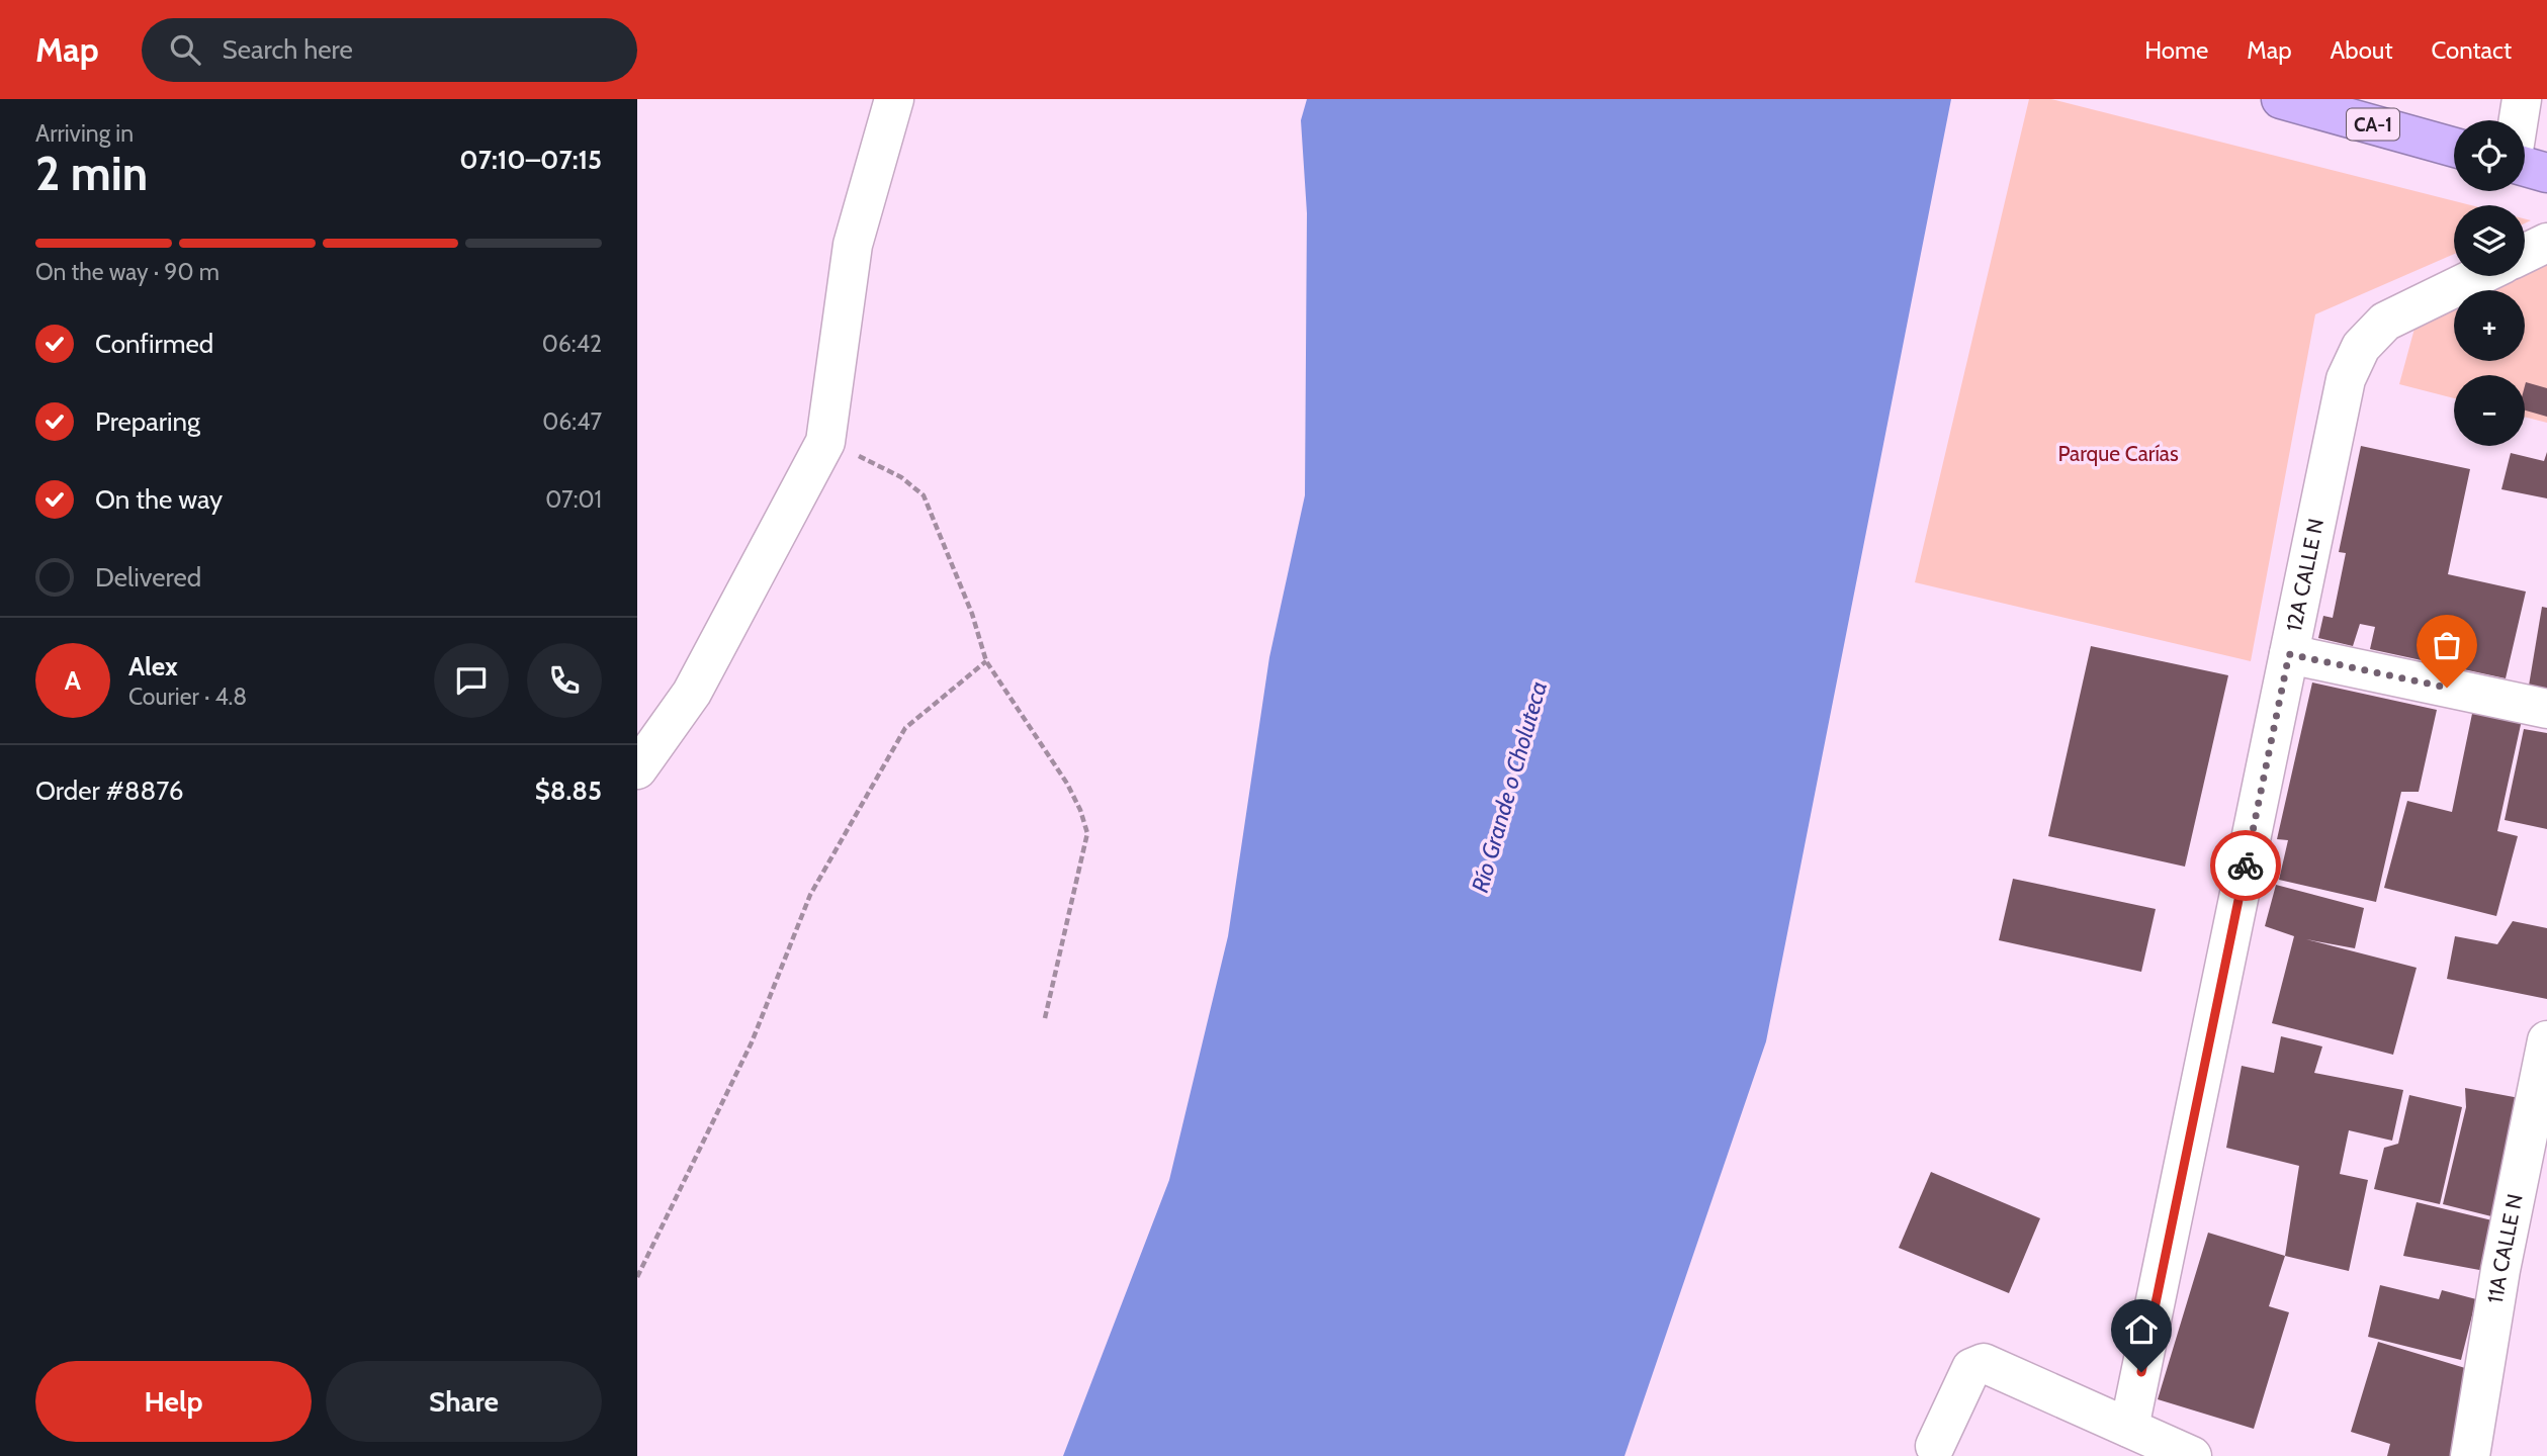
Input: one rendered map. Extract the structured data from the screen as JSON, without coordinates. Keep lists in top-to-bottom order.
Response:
{
  "streets": {
    "highway": ["CA-1"],
    "street": ["12A CALLE N", "11A CALLE N"]
  },
  "water": ["Río Grande o Choluteca"],
  "parks": ["Parque Carías"],
  "page": {
    "header": "Map",
    "search": "Search here",
    "nav": [
      "Home",
      "Map",
      "About",
      "Contact"
    ],
    "heading": ["2 min", "Arriving in", "07:10–07:15"],
    "panel": [
      "Alex",
      "Courier · 4.8",
      "Order #8876",
      "$8.85"
    ],
    "map_buttons": ["+", "−"],
    "bar": "On the way · 90 m",
    "list": [
      ["Confirmed", "06:42"],
      ["Preparing", "06:47"],
      ["On the way", "07:01"],
      "Delivered"
    ],
    "round": "A",
    "buttons": ["Help", "Share"]
  }
}
